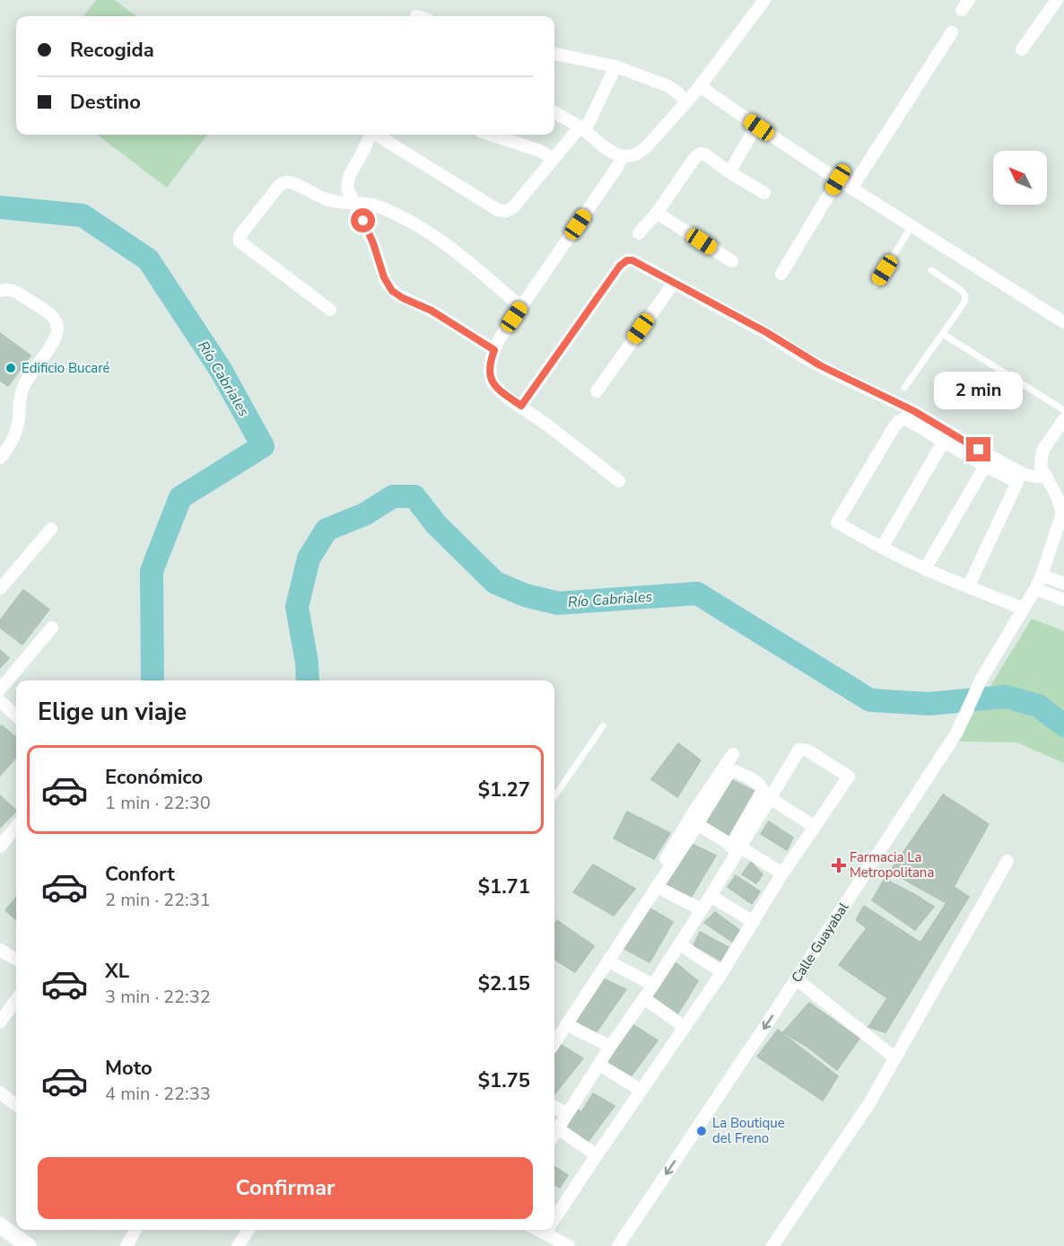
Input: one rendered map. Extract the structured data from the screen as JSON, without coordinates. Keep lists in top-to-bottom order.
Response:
{
  "streets": {
    "street": ["Calle Guayabal"]
  },
  "water": ["Río Cabriales"],
  "places": {
    "other": ["Edificio Bucaré", "La Boutique del Freno"],
    "health": ["Farmacia La Metropolitana"]
  },
  "north": "top left",
  "page": {
    "banner": ["Recogida", "Destino"],
    "bubble": "2 min",
    "heading": "Elige un viaje",
    "list": [
      {
        "name": "Económico",
        "note": "1 min · 22:30",
        "value": "$1.27"
      },
      {
        "name": "Confort",
        "note": "2 min · 22:31",
        "value": "$1.71"
      },
      {
        "name": "XL",
        "note": "3 min · 22:32",
        "value": "$2.15"
      },
      {
        "name": "Moto",
        "note": "4 min · 22:33",
        "value": "$1.75"
      }
    ],
    "buttons": "Confirmar"
  }
}
